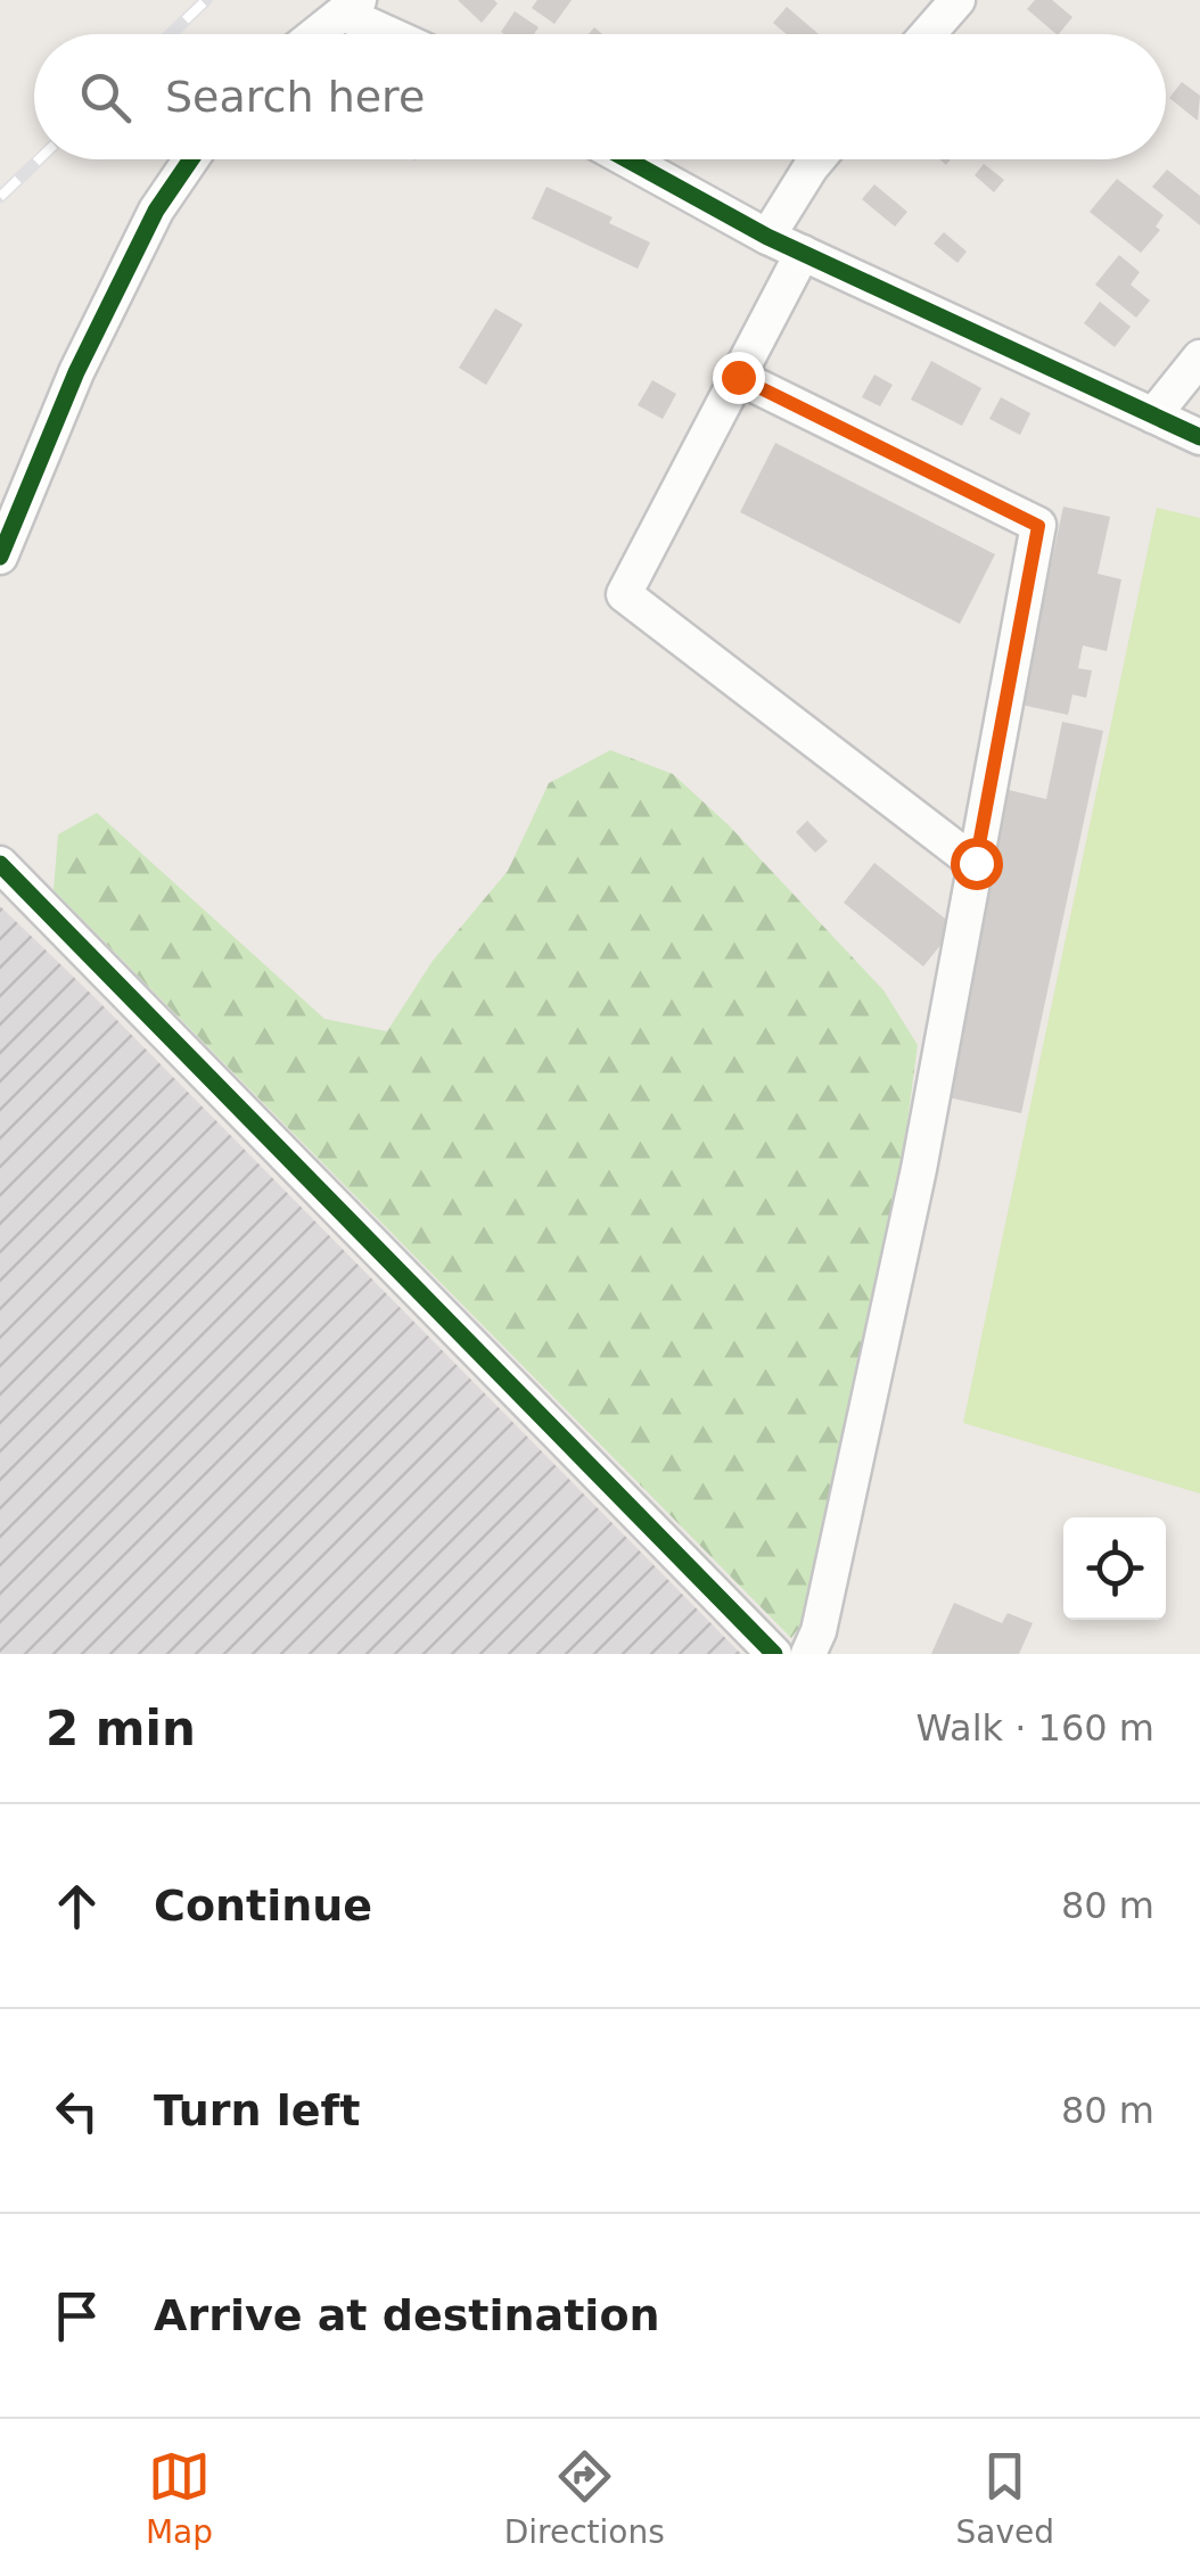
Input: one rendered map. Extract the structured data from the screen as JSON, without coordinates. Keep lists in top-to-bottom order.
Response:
{
  "page": {
    "search": "Search here",
    "heading": ["2 min", "Walk · 160 m"],
    "list": [
      ["Continue", "80 m"],
      ["Turn left", "80 m"],
      "Arrive at destination"
    ],
    "nav": ["Map", "Directions", "Saved"]
  }
}
